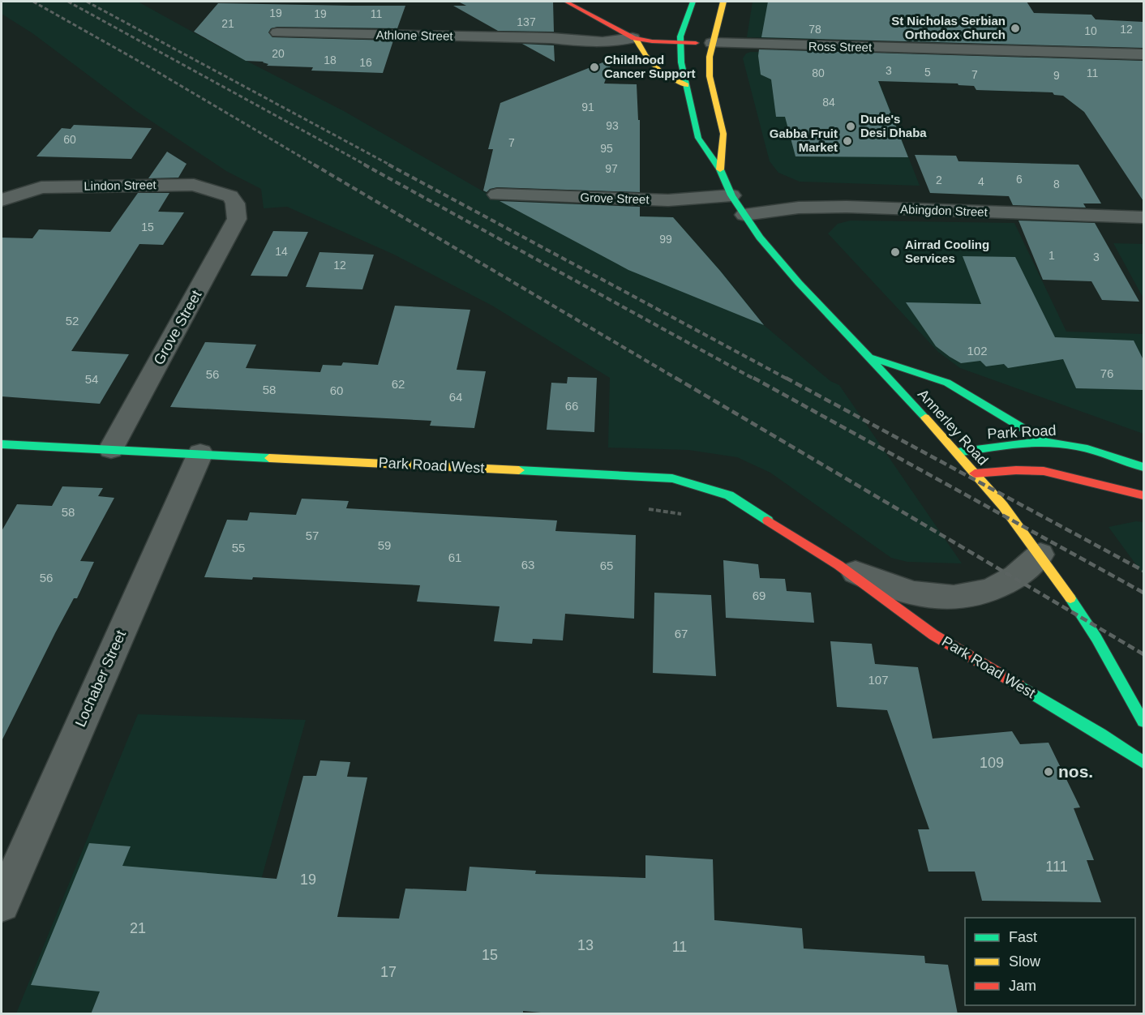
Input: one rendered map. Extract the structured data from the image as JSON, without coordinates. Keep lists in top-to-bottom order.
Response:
{
  "streets": {
    "main road": ["Annerley Road", "Park Road", "Park Road West"],
    "street": [
      "Athlone Street",
      "Ross Street",
      "Lindon Street",
      "Grove Street",
      "Abingdon Street",
      "Lochaber Street"
    ]
  },
  "crossings": [
    ["Ross Street", "Annerley Road"],
    ["Lindon Street", "Grove Street"],
    ["Grove Street", "Annerley Road"],
    ["Grove Street", "Park Road West"],
    ["Abingdon Street", "Annerley Road"],
    ["Annerley Road", "Park Road"],
    ["Annerley Road", "Park Road West"],
    ["Park Road West", "Lochaber Street"]
  ],
  "places": [
    "St Nicholas Serbian Orthodox Church",
    "Childhood Cancer Support",
    "Dude's Desi Dhaba",
    "Gabba Fruit Market",
    "Airrad Cooling Services",
    "nos."
  ],
  "house_numbers": [
    "19",
    "19",
    "11",
    "137",
    "21",
    "78",
    "12",
    "10",
    "20",
    "18",
    "16",
    "3",
    "5",
    "80",
    "11",
    "7",
    "9",
    "84",
    "91",
    "93",
    "60",
    "7",
    "95",
    "97",
    "6",
    "2",
    "4",
    "8",
    "15",
    "99",
    "14",
    "1",
    "3",
    "12",
    "52",
    "102",
    "76",
    "56",
    "54",
    "62",
    "58",
    "60",
    "64",
    "66",
    "58",
    "57",
    "59",
    "55",
    "61",
    "63",
    "65",
    "56",
    "69",
    "67",
    "107",
    "109",
    "111",
    "19",
    "21",
    "13",
    "11",
    "15",
    "17"
  ],
  "legend": ["Fast", "Slow", "Jam"]
}
